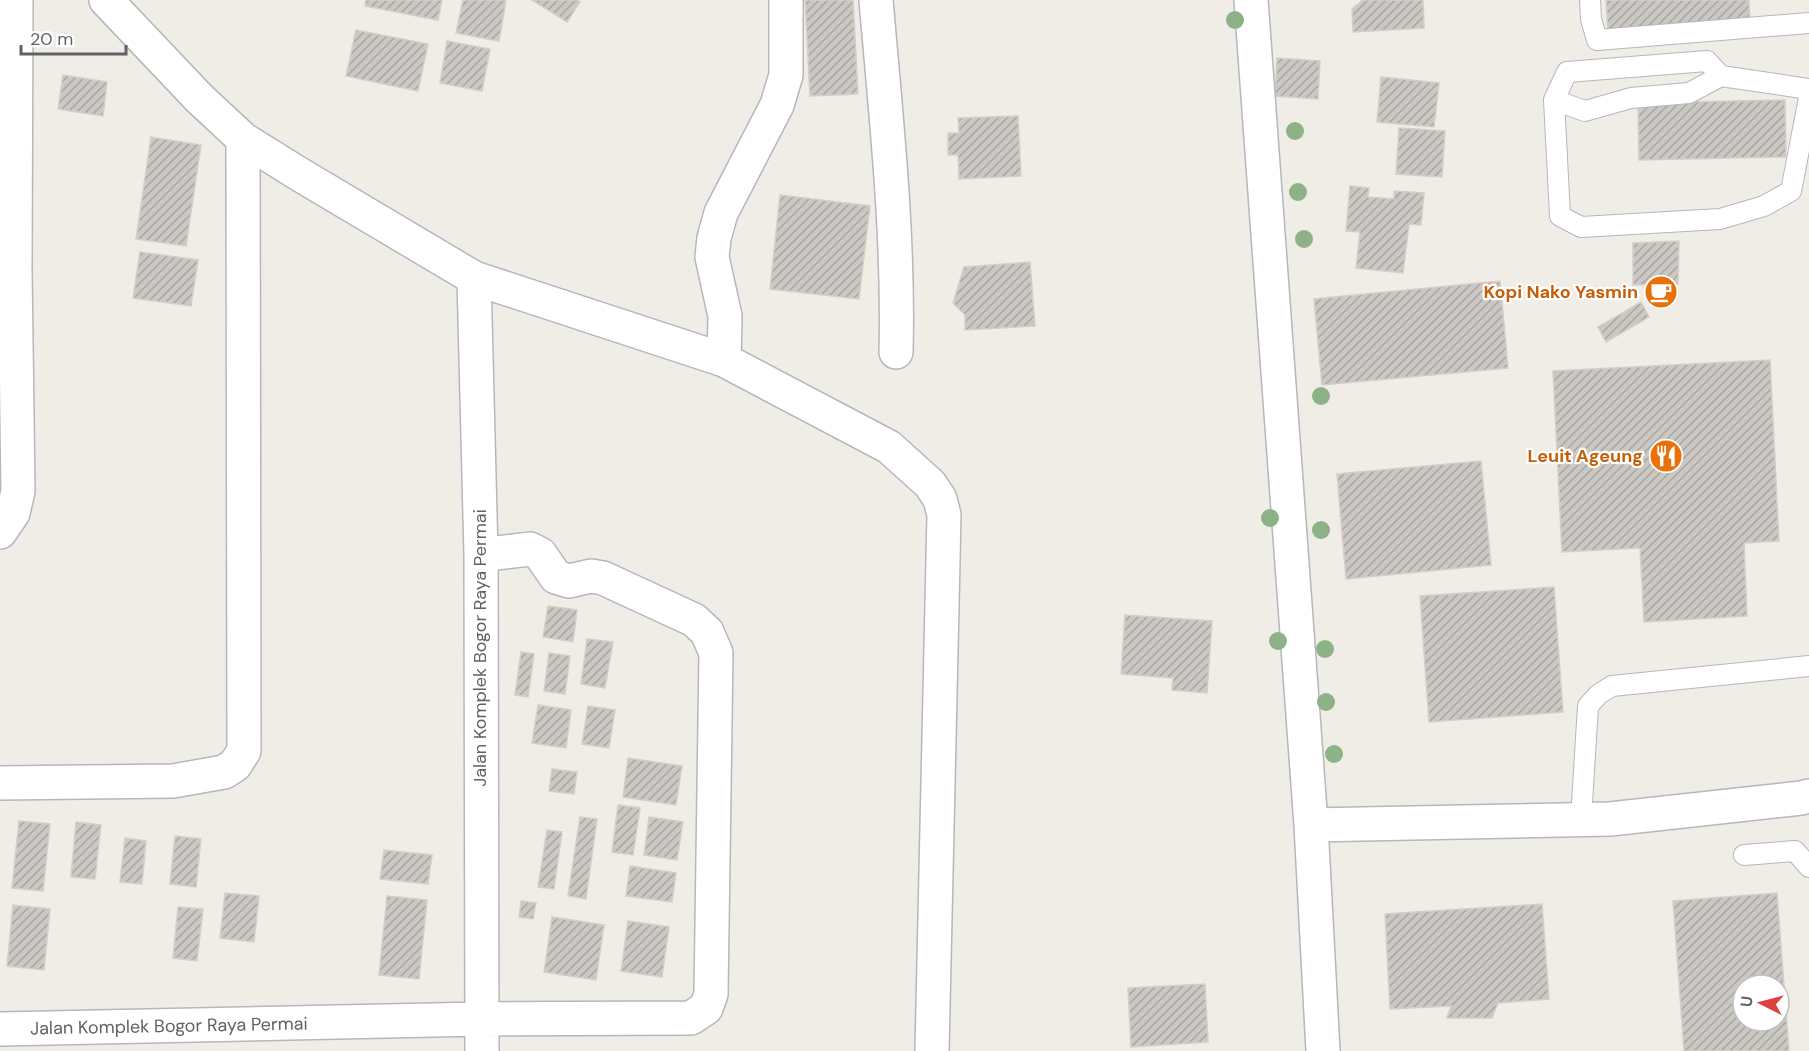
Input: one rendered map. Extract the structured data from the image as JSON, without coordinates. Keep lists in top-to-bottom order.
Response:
{
  "streets": {
    "street": ["Jalan Komplek Bogor Raya Permai"]
  },
  "places": {
    "cafe": ["Kopi Nako Yasmin"],
    "restaurant": ["Leuit Ageung"]
  },
  "scale_bar": "20 m",
  "north": "left"
}
